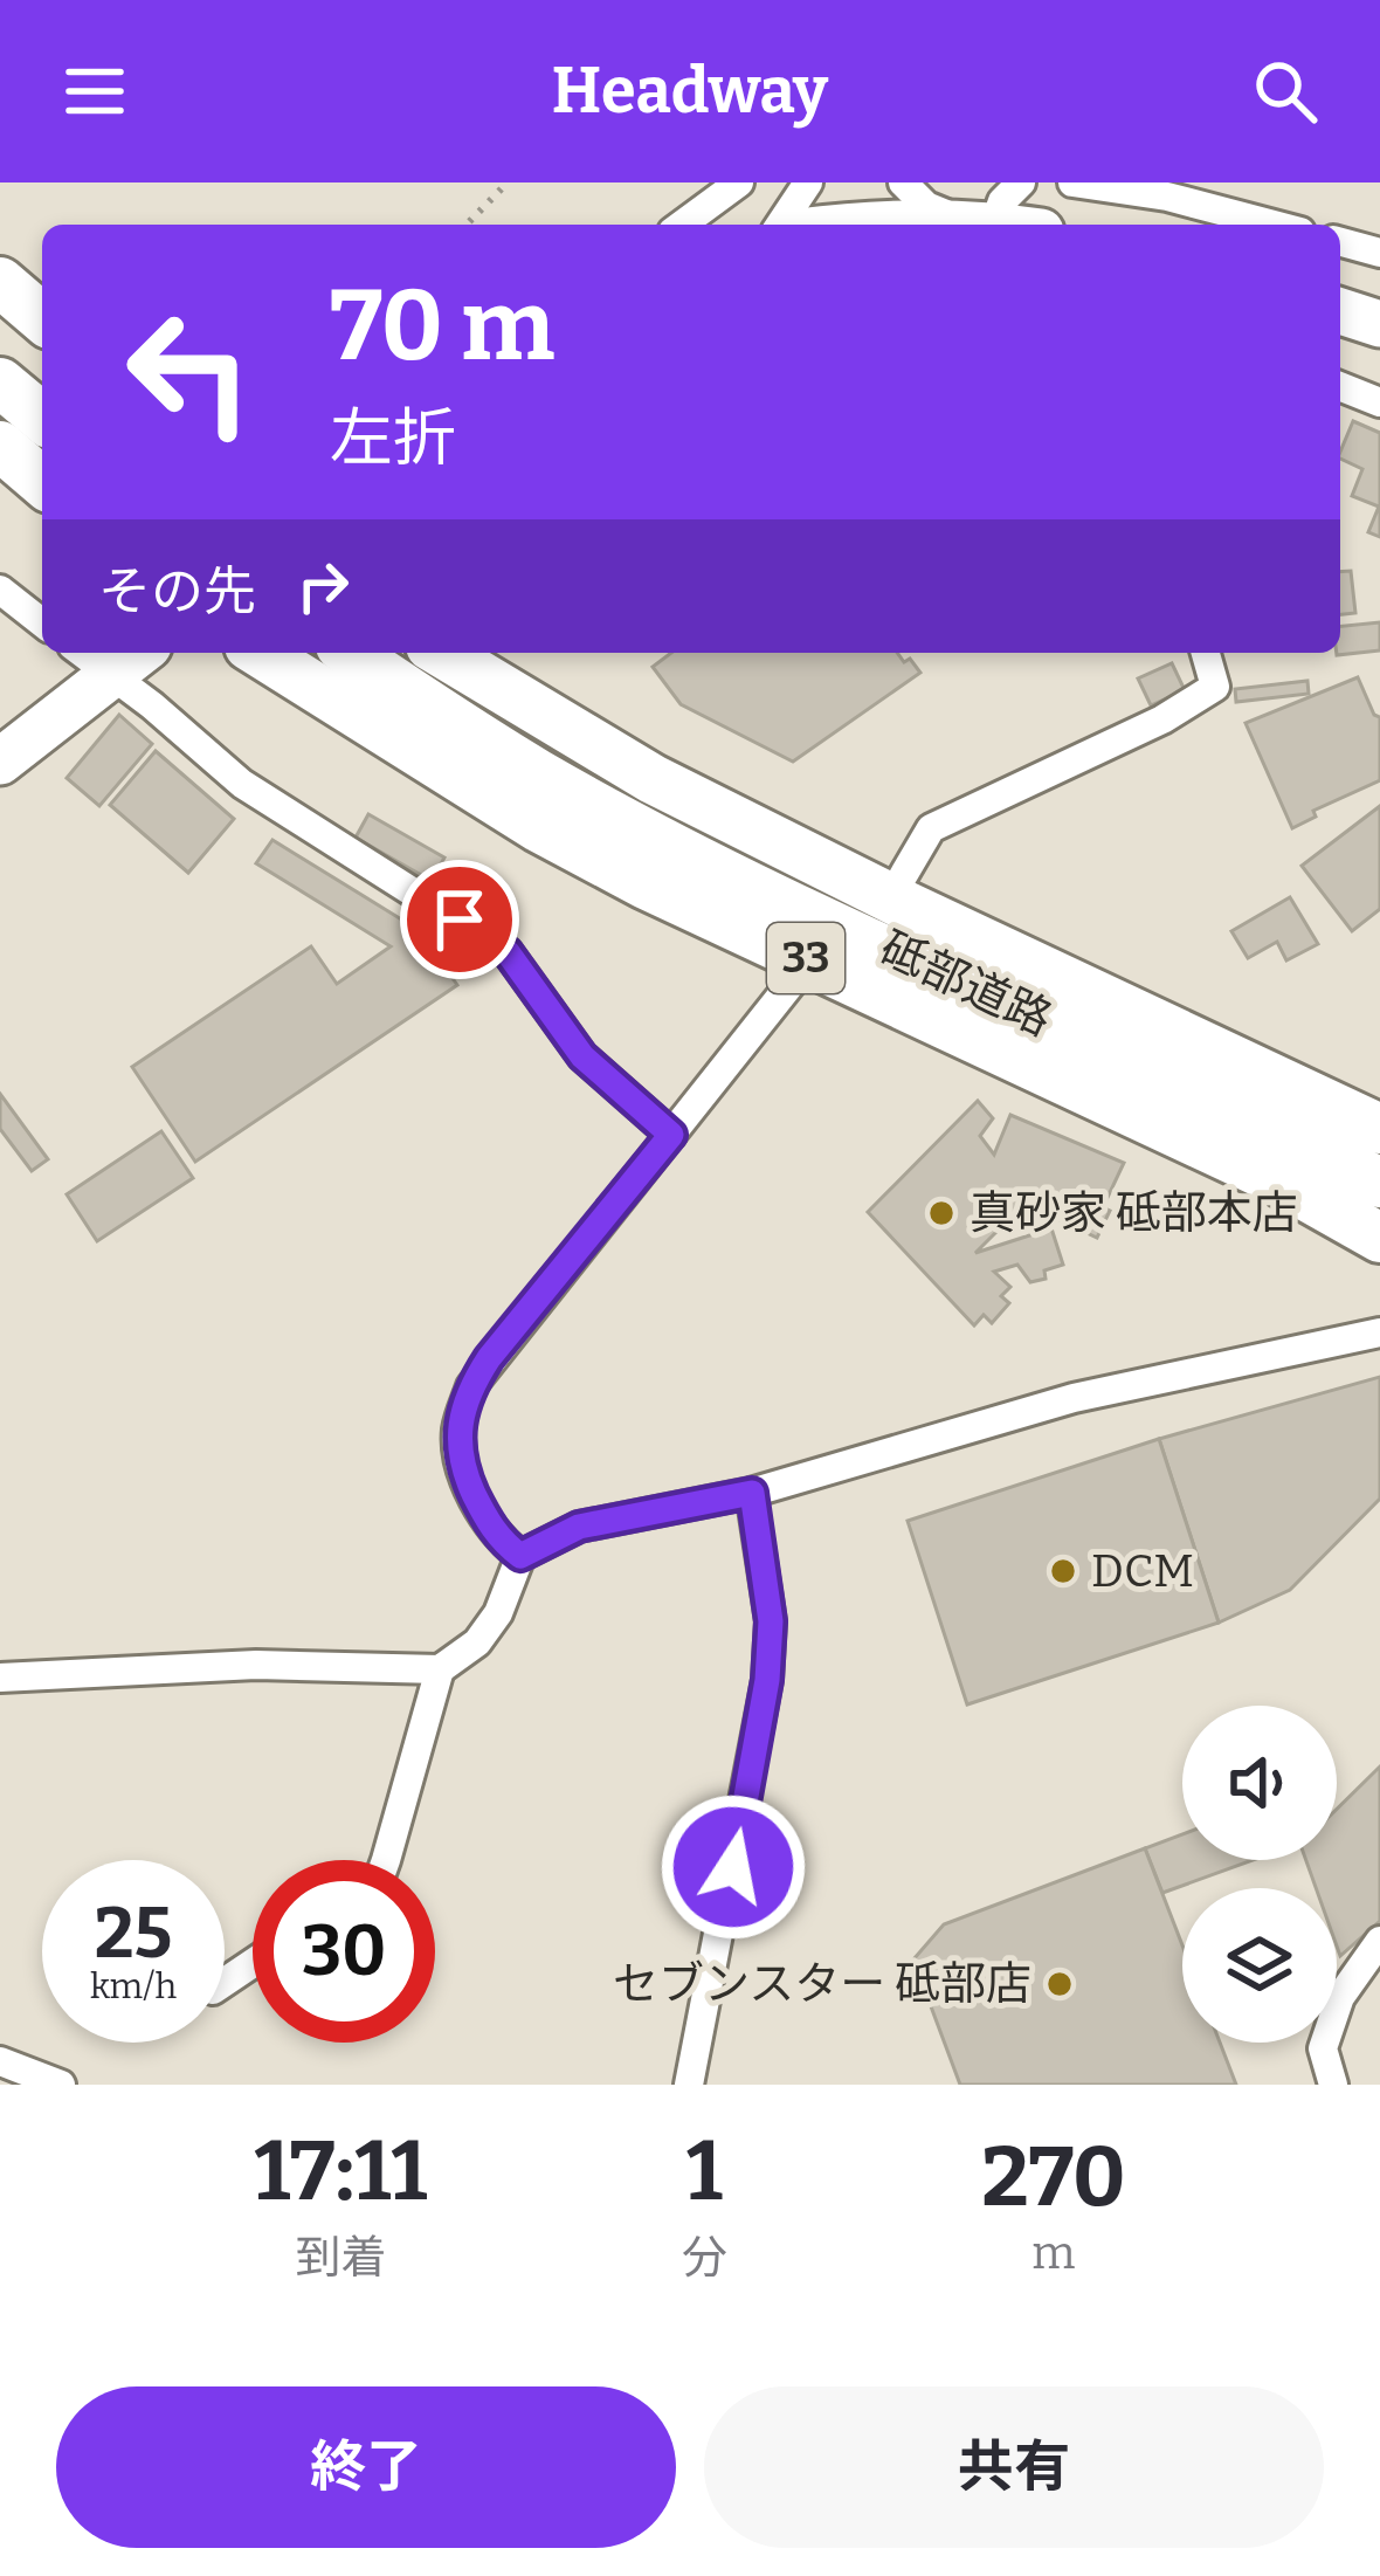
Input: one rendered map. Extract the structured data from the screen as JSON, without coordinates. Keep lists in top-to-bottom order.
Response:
{
  "streets": {
    "highway": ["33", "砥部道路"]
  },
  "places": ["真砂家 砥部本店", "DCM", "セブンスター 砥部店"],
  "page": {
    "header": "Headway",
    "turn": ["70 m", "左折"],
    "then": "その先",
    "speed": "25 km/h",
    "limit": "30",
    "eta": [
      "17:11",
      "到着",
      "1",
      "分",
      "270",
      "m"
    ],
    "buttons": ["終了", "共有"]
  }
}
